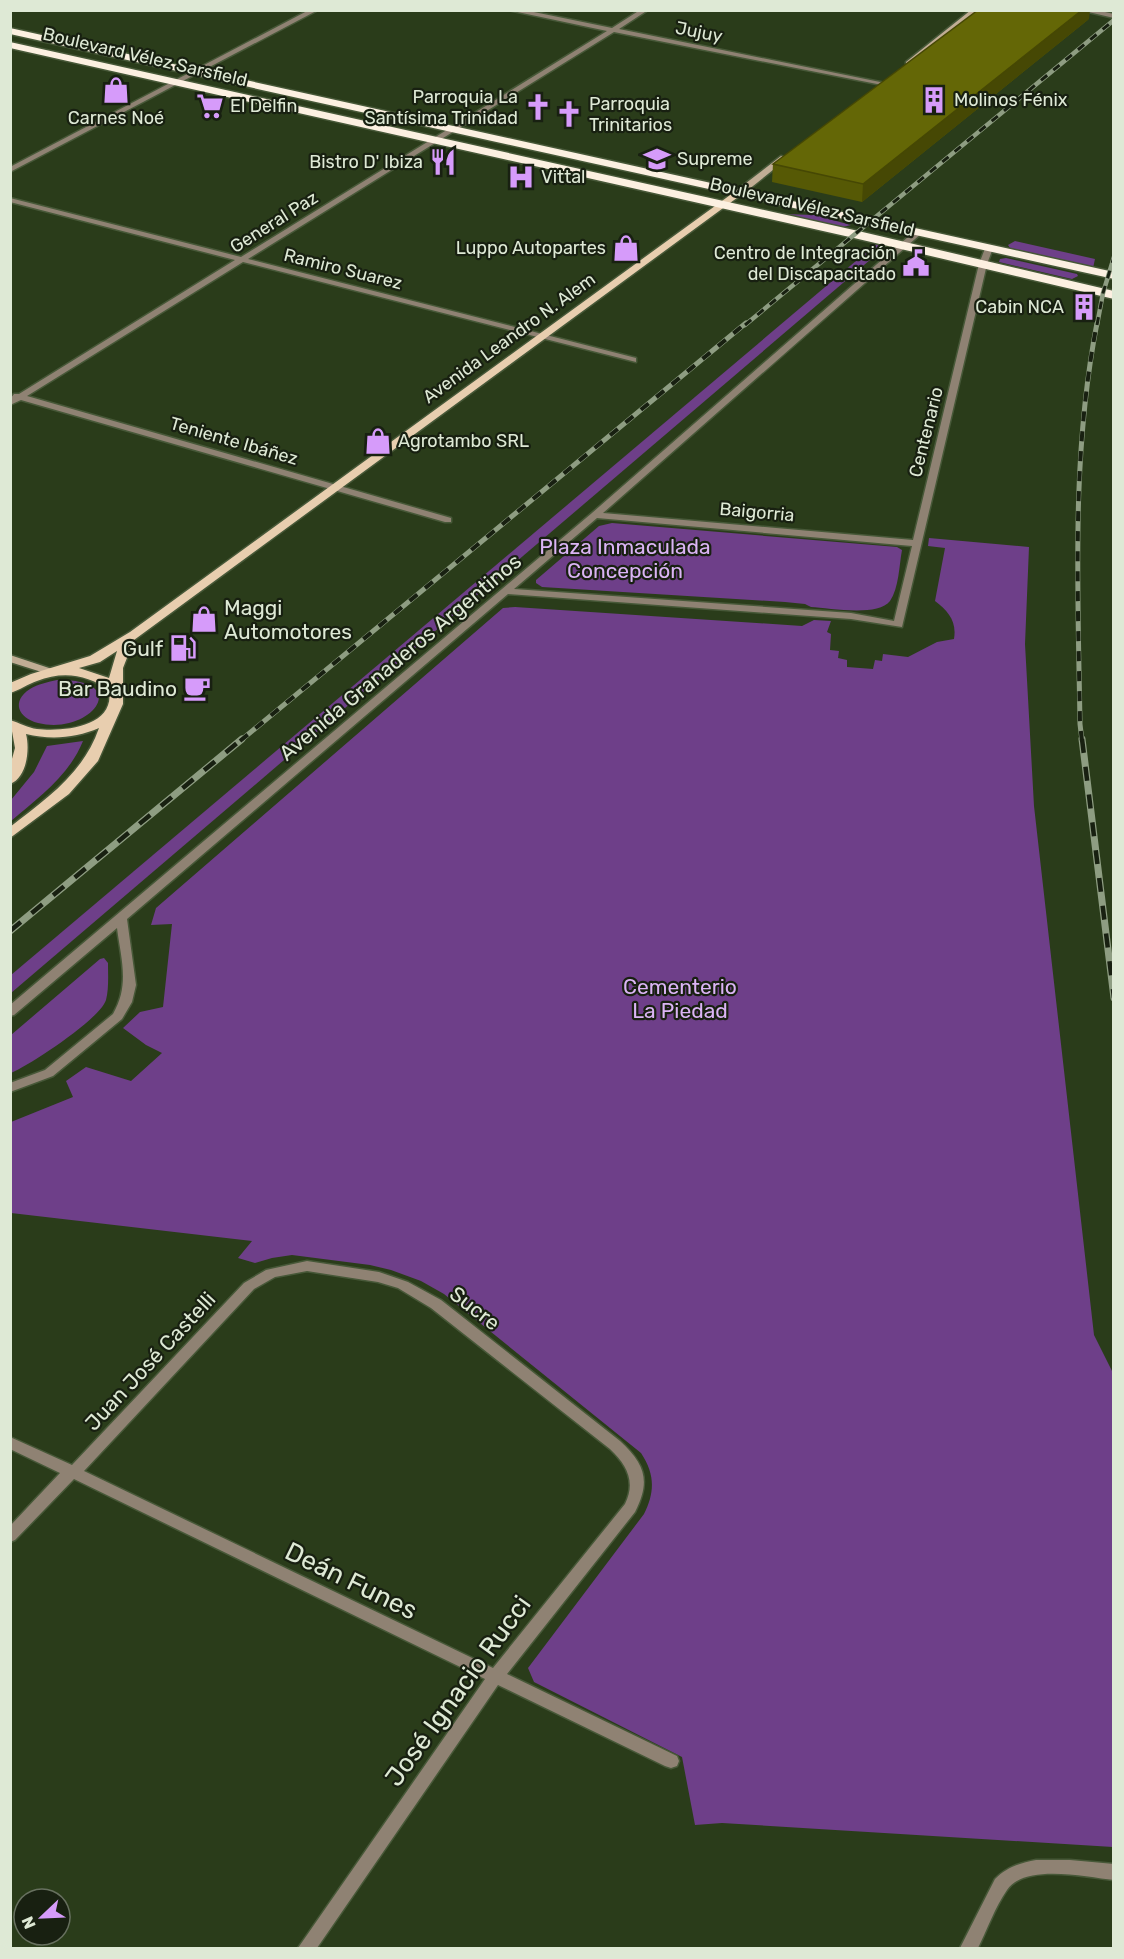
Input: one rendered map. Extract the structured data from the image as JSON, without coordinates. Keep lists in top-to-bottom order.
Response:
{
  "streets": {
    "highway": ["Boulevard Vélez Sarsfield"],
    "main road": ["Avenida Leandro N. Alem"],
    "street": [
      "Jujuy",
      "General Paz",
      "Ramiro Suarez",
      "Centenario",
      "Teniente Ibáñez",
      "Baigorria",
      "Avenida Granaderos Argentinos",
      "Sucre",
      "Juan José Castelli",
      "Deán Funes",
      "José Ignacio Rucci"
    ]
  },
  "crossings": [
    ["Jujuy", "General Paz"],
    ["Boulevard Vélez Sarsfield", "General Paz"],
    ["Boulevard Vélez Sarsfield", "Avenida Leandro N. Alem"],
    ["Boulevard Vélez Sarsfield", "Centenario"],
    ["Boulevard Vélez Sarsfield", "Avenida Granaderos Argentinos"],
    ["General Paz", "Ramiro Suarez"],
    ["General Paz", "Teniente Ibáñez"],
    ["Ramiro Suarez", "Avenida Leandro N. Alem"],
    ["Avenida Leandro N. Alem", "Teniente Ibáñez"],
    ["Centenario", "Baigorria"],
    ["Centenario", "Avenida Granaderos Argentinos"],
    ["Baigorria", "Avenida Granaderos Argentinos"],
    ["Sucre", "Juan José Castelli"],
    ["Sucre", "José Ignacio Rucci"],
    ["Juan José Castelli", "Deán Funes"],
    ["Deán Funes", "José Ignacio Rucci"]
  ],
  "parks": ["Plaza Inmaculada Concepción", "Cementerio La Piedad"],
  "places": {
    "shop": [
      "Carnes Noé",
      "Luppo Autopartes",
      "Agrotambo SRL",
      "Maggi Automotores"
    ],
    "building": ["Molinos Fénix", "Cabin NCA"],
    "supermarket": ["El Delfin"],
    "church": ["Parroquia La Santísima Trinidad", "Parroquia Trinitarios"],
    "school or university": ["Supreme"],
    "restaurant": ["Bistro D' Ibiza"],
    "hospital": ["Vittal"],
    "public building": ["Centro de Integración del Discapacitado"],
    "fuel station": ["Gulf"],
    "cafe": ["Bar Baudino"]
  },
  "north": "bottom left"
}
